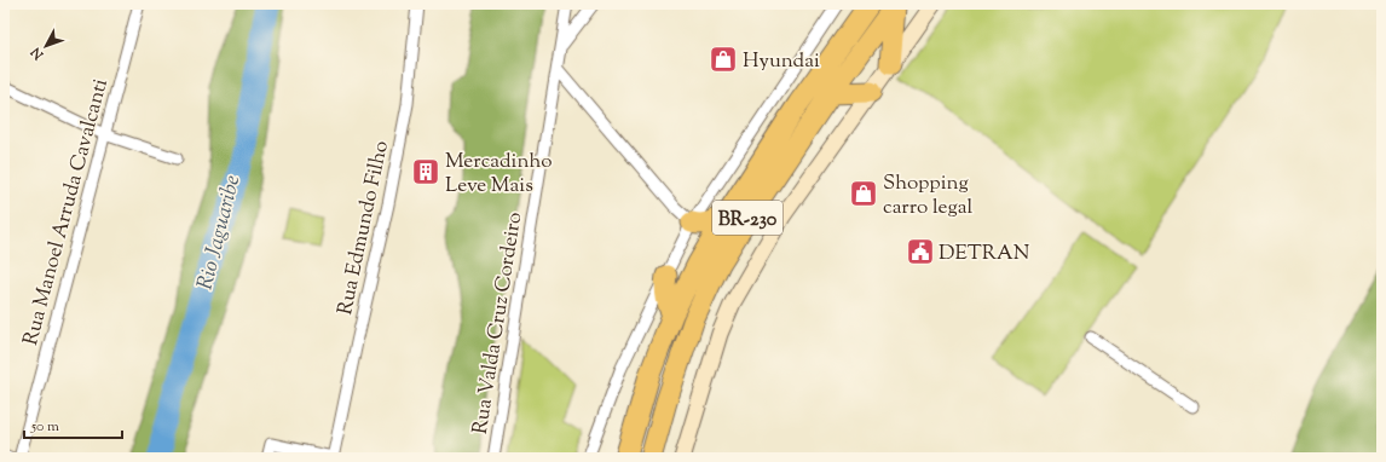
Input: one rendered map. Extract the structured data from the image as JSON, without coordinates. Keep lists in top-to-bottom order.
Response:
{
  "streets": {
    "highway": ["BR-230"],
    "street": ["Rua Manoel Arruda Cavalcanti", "Rua Edmundo Filho", "Rua Valda Cruz Cordeiro"]
  },
  "water": ["Rio Jaguaribe"],
  "places": {
    "shop": ["Hyundai", "Shopping carro legal"],
    "building": ["Mercadinho Leve Mais"],
    "public building": ["DETRAN"]
  },
  "scale_bar": "50 m",
  "north": "bottom left"
}
